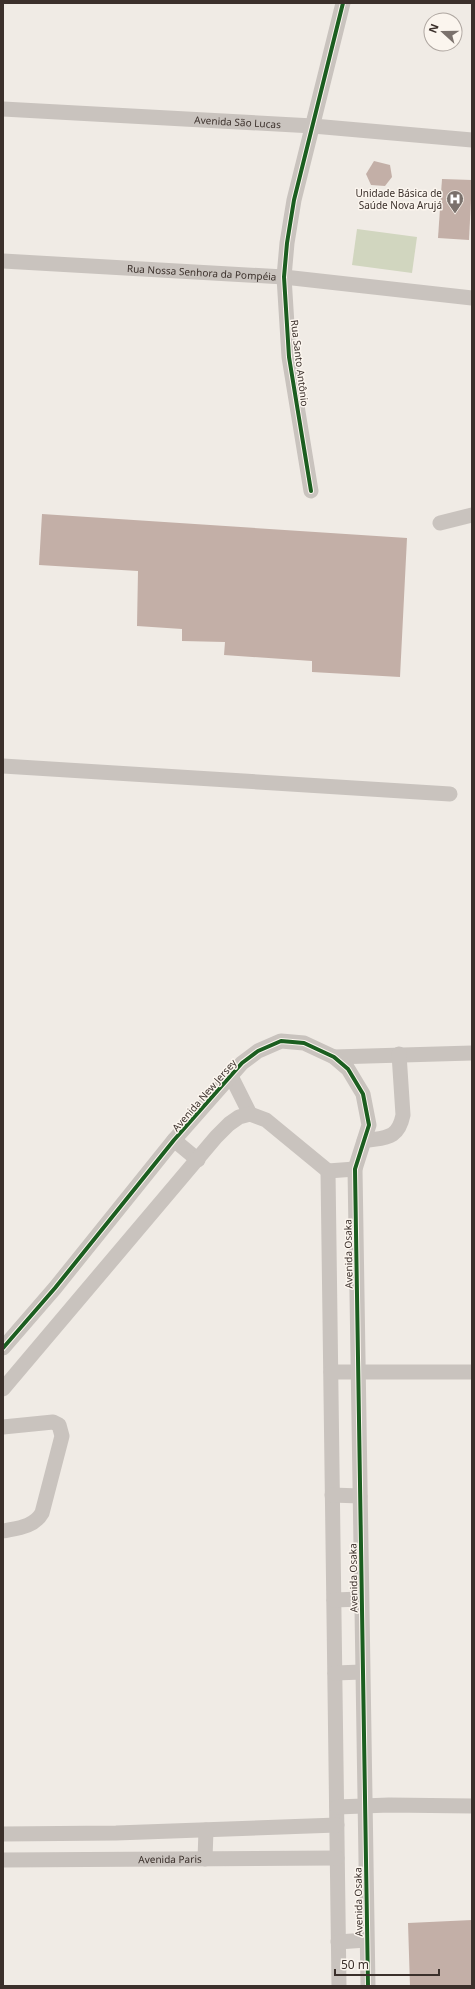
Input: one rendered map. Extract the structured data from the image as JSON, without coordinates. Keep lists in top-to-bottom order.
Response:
{
  "streets": {
    "street": [
      "Avenida São Lucas",
      "Rua Nossa Senhora da Pompéia",
      "Rua Santo Antônio",
      "Avenida New Jersey",
      "Avenida Osaka",
      "Avenida Paris"
    ]
  },
  "crossings": [
    ["Avenida São Lucas", "Rua Santo Antônio"],
    ["Rua Nossa Senhora da Pompéia", "Rua Santo Antônio"],
    ["Avenida New Jersey", "Avenida Osaka"],
    ["Avenida Osaka", "Avenida Paris"]
  ],
  "places": {
    "hospital": ["Unidade Básica de Saúde Nova Arujá"]
  },
  "scale_bar": "50 m",
  "north": "left"
}
